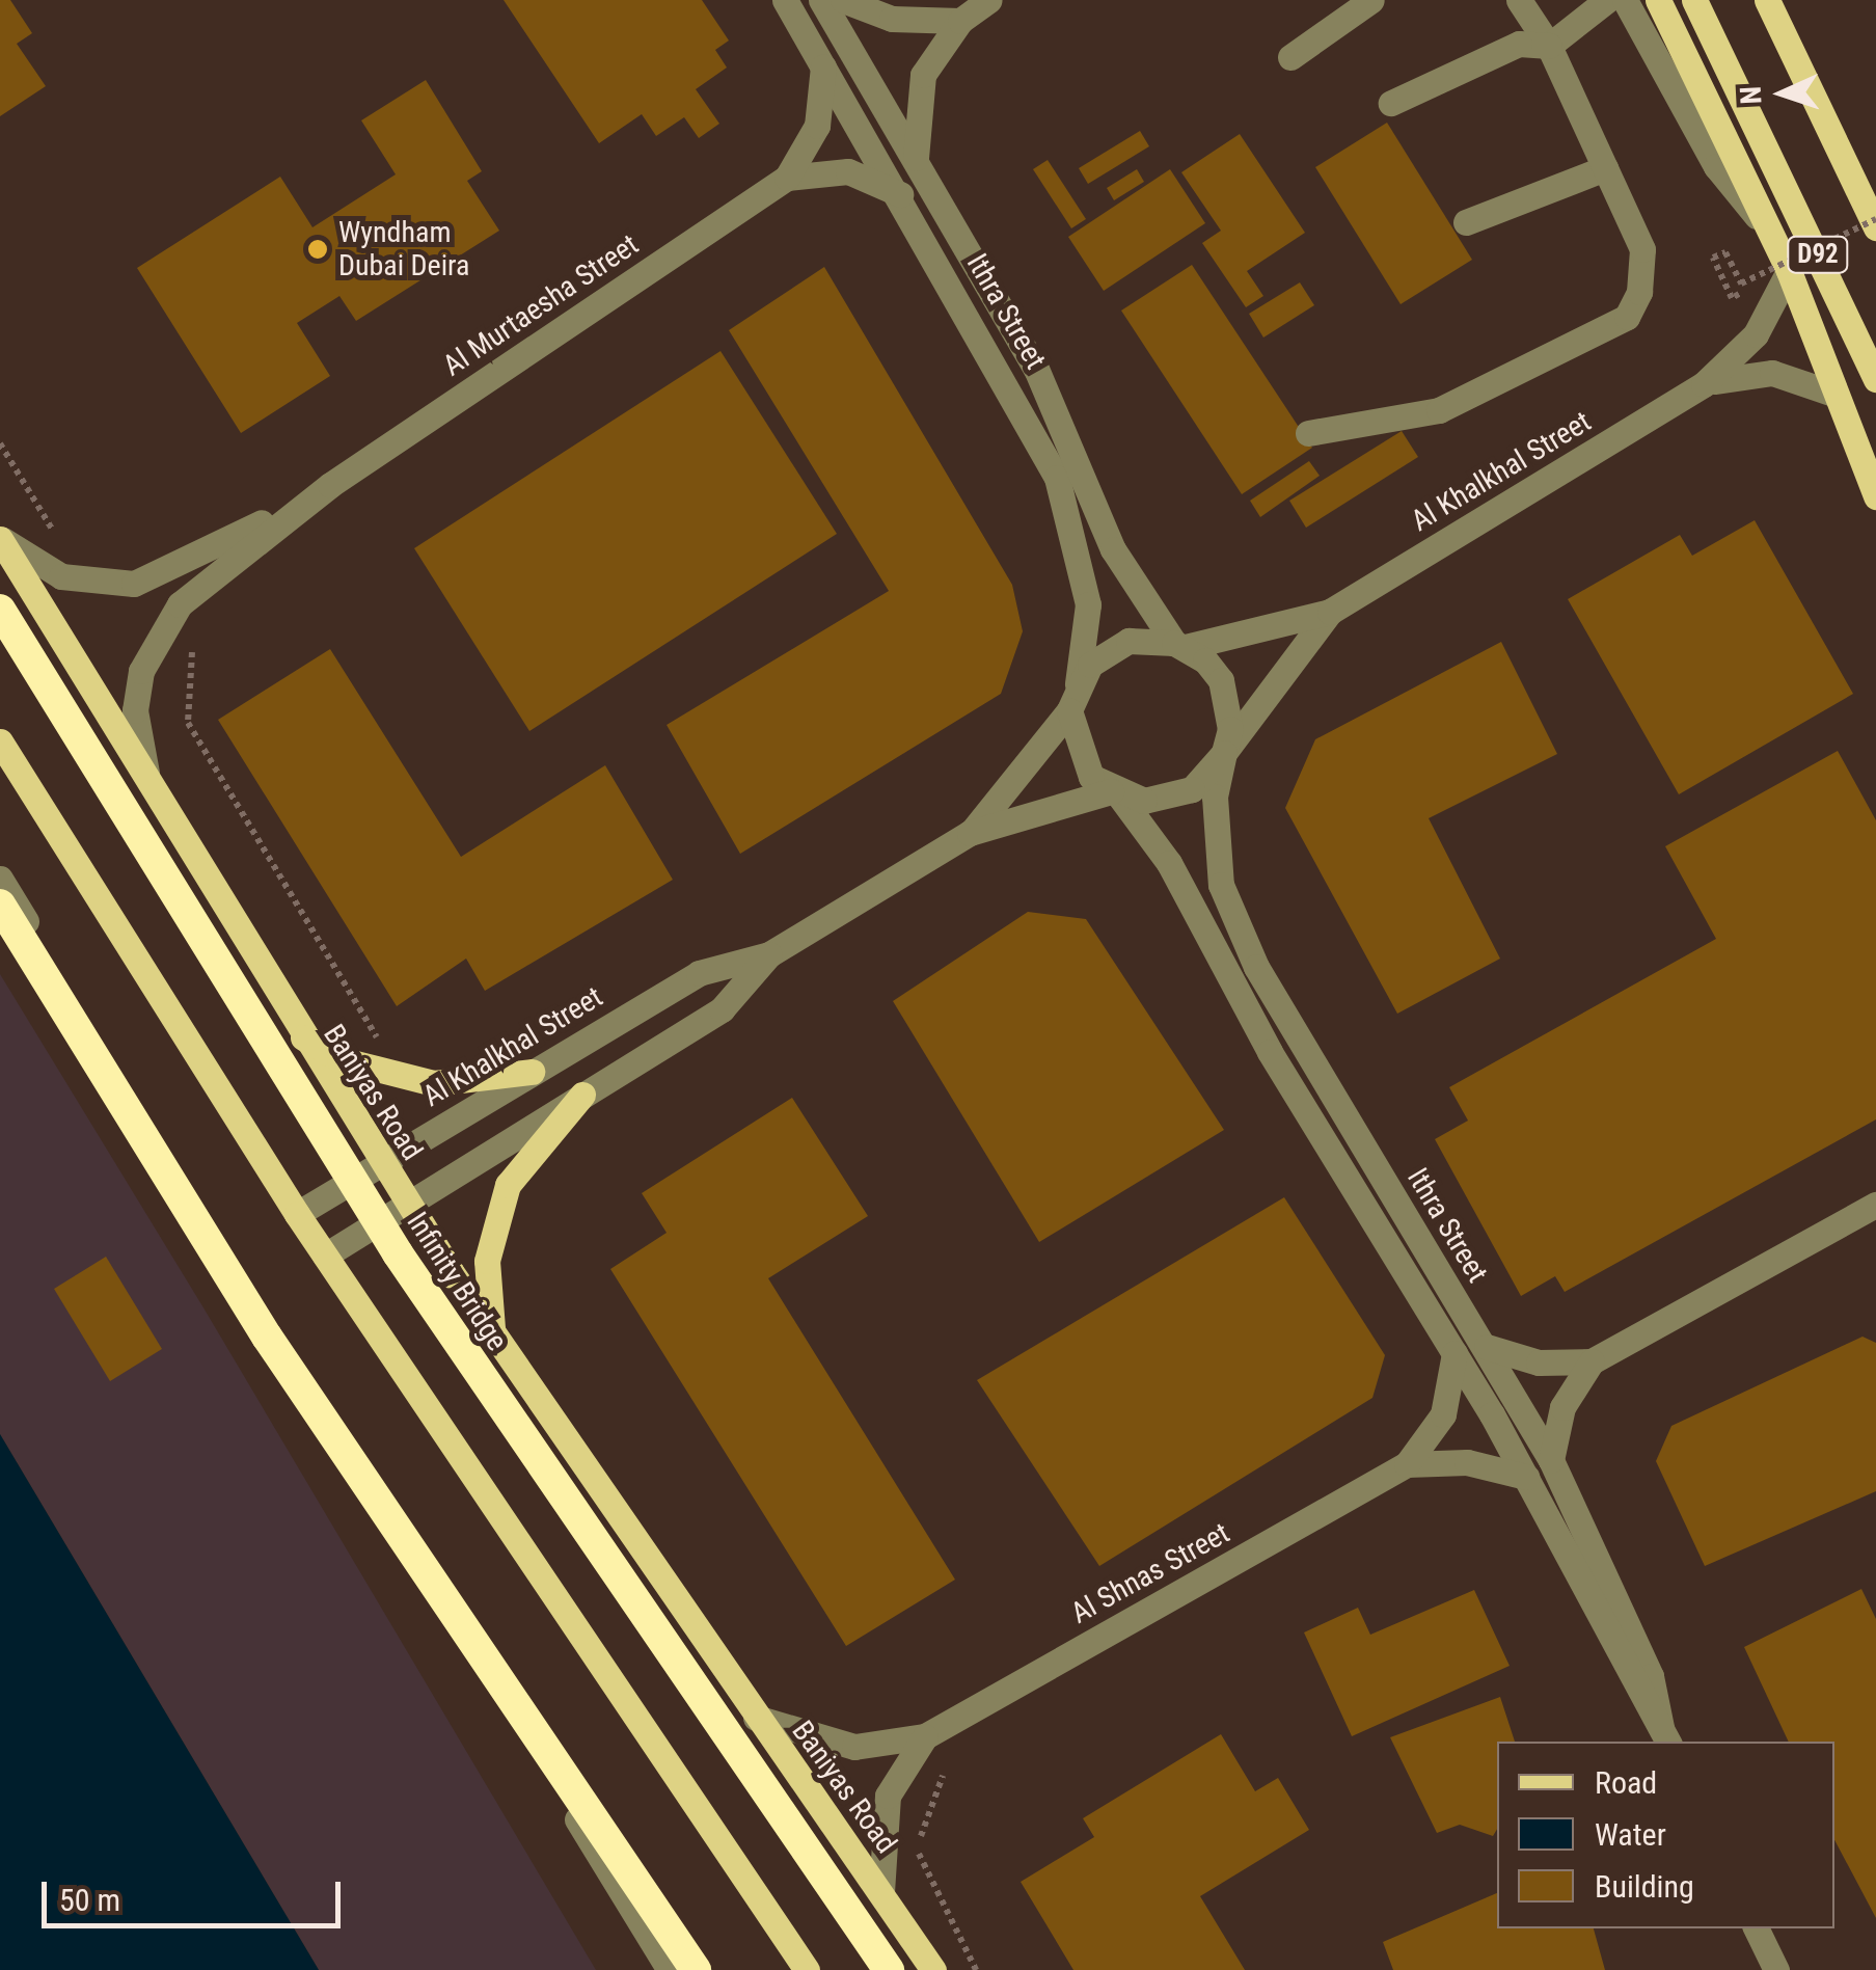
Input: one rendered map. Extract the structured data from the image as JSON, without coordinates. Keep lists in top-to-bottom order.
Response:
{
  "streets": {
    "highway": ["Infinity Bridge"],
    "main road": ["D92", "Baniyas Road"],
    "street": [
      "Al Murtaesha Street",
      "Ithra Street",
      "Al Khalkhal Street",
      "Al Shnas Street"
    ]
  },
  "crossings": [
    ["Al Murtaesha Street", "Ithra Street"],
    ["Al Murtaesha Street", "Baniyas Road"],
    ["Ithra Street", "Al Khalkhal Street"],
    ["Ithra Street", "Al Shnas Street"],
    ["Al Khalkhal Street", "Baniyas Road"],
    ["Baniyas Road", "Al Shnas Street"]
  ],
  "places": ["Wyndham Dubai Deira"],
  "legend": ["Road", "Water", "Building"],
  "scale_bar": "50 m",
  "north": "left"
}
